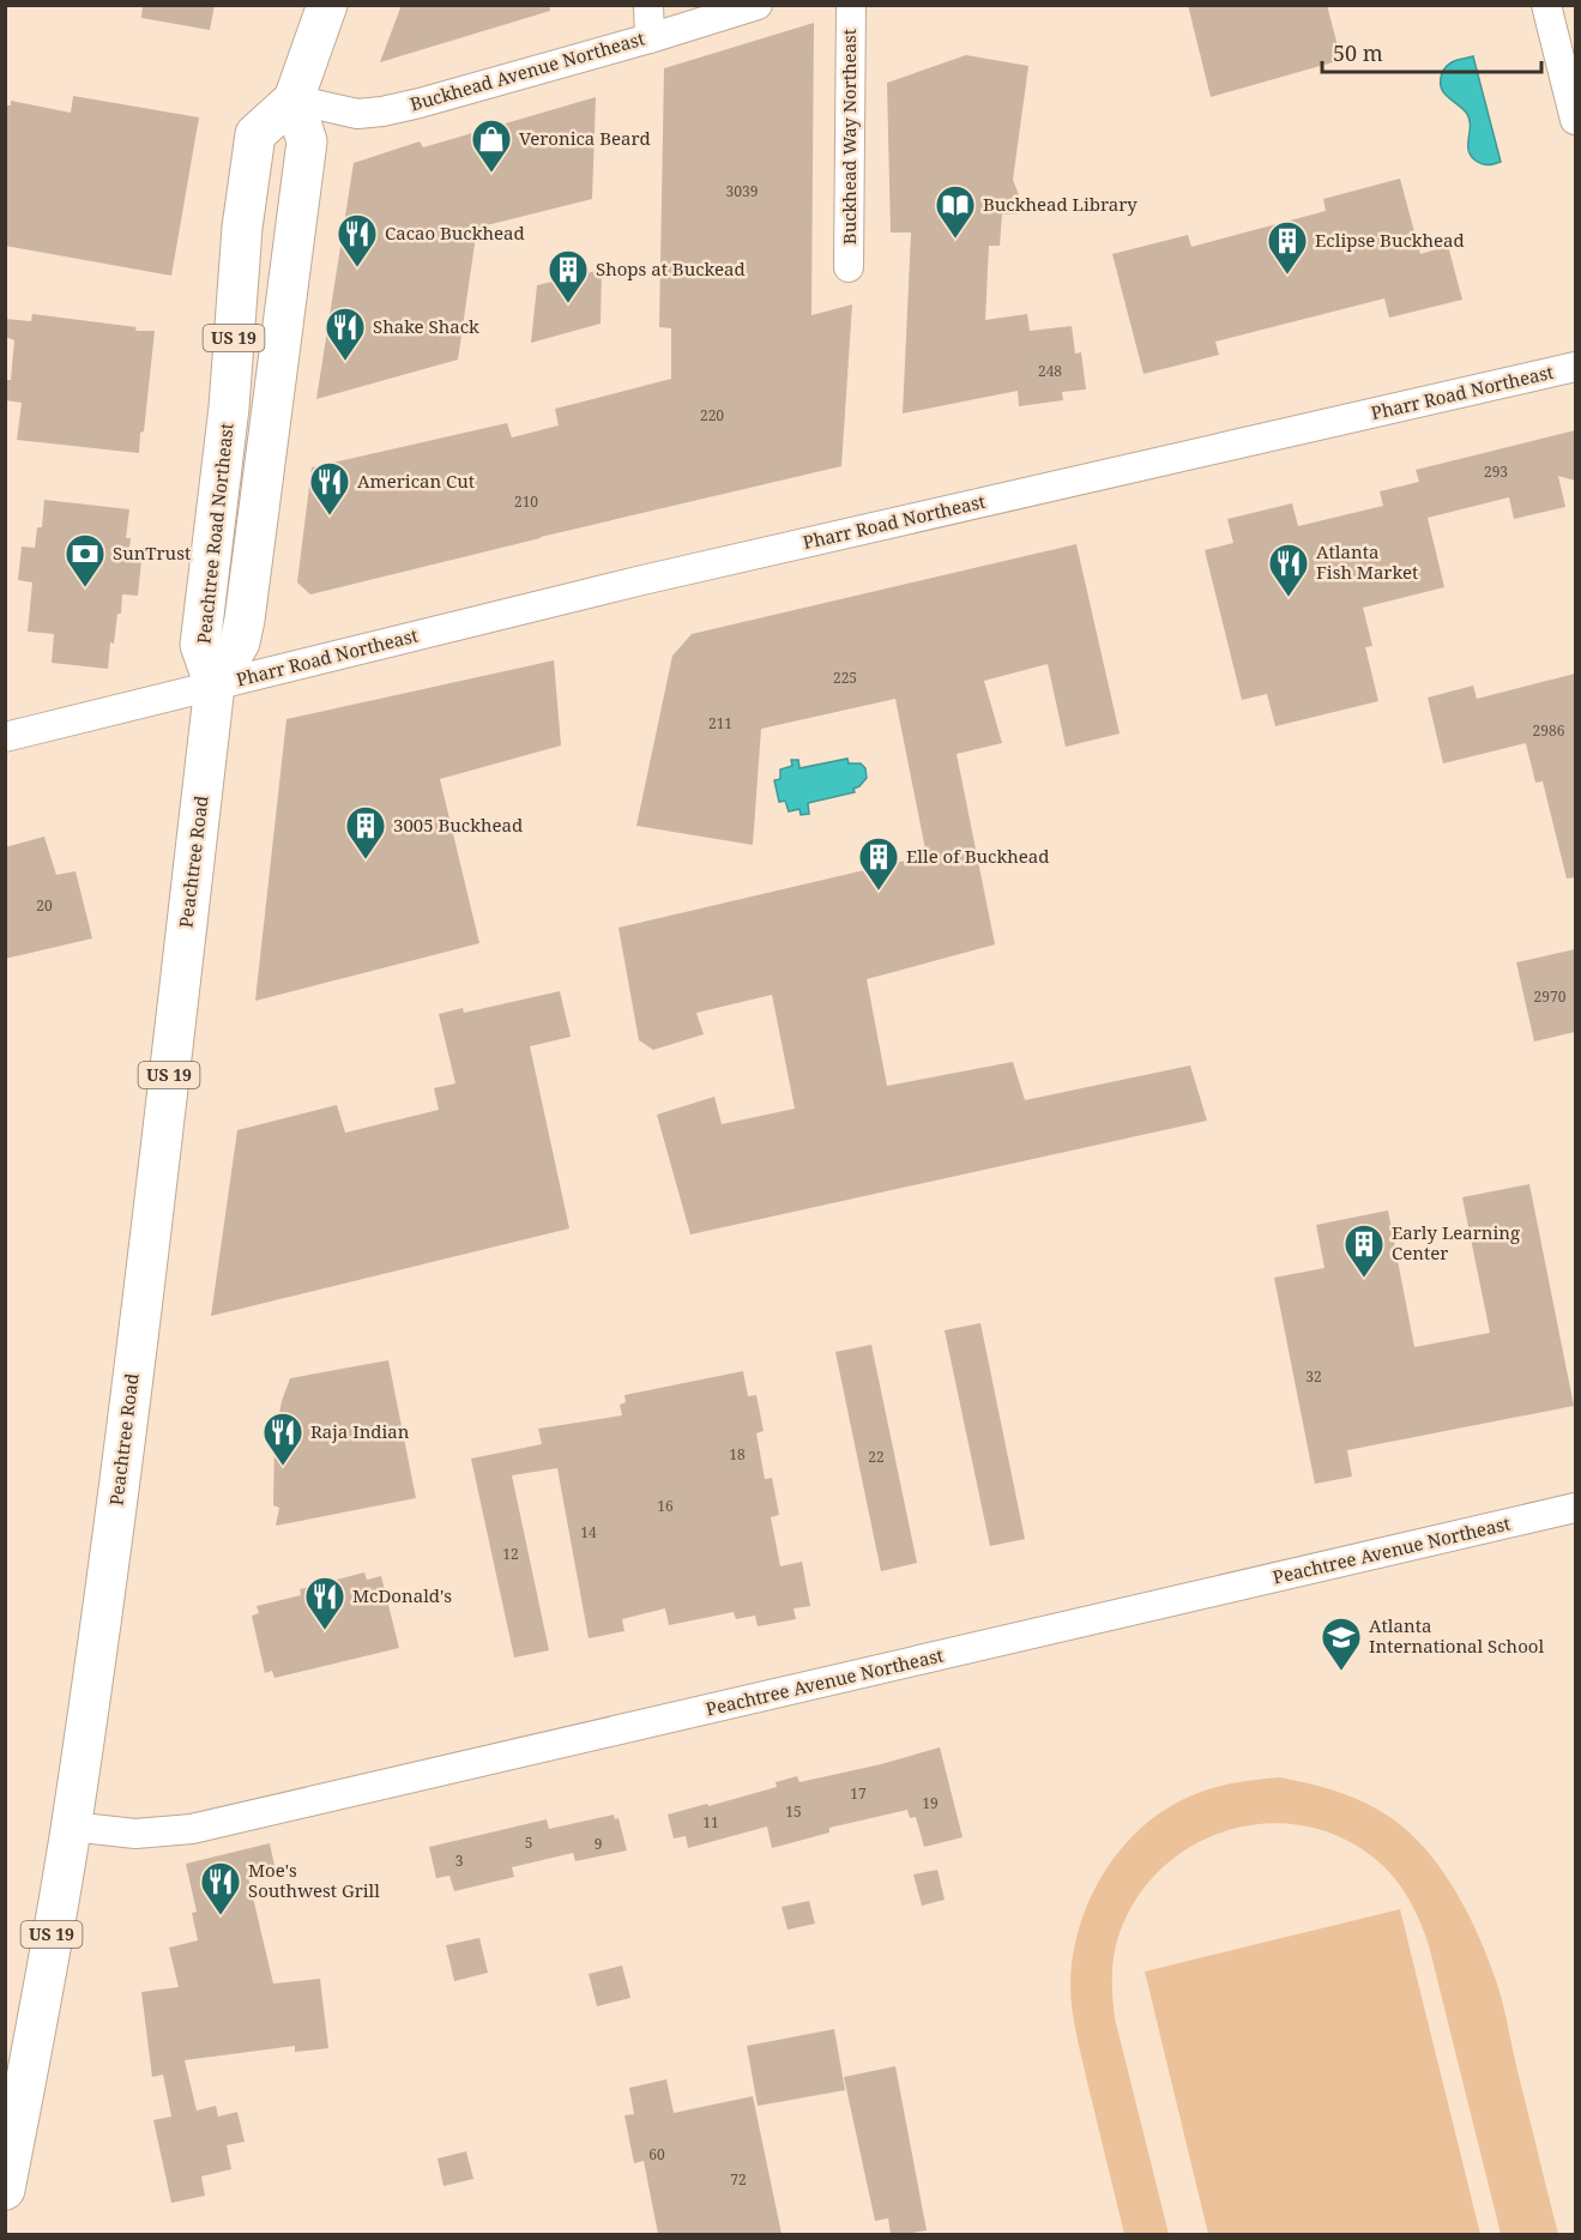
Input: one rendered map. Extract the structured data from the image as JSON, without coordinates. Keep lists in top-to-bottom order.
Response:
{
  "streets": {
    "highway": ["US 19", "Peachtree Road Northeast", "Peachtree Road"],
    "street": [
      "Buckhead Avenue Northeast",
      "Buckhead Way Northeast",
      "Pharr Road Northeast",
      "Peachtree Avenue Northeast"
    ]
  },
  "crossings": [
    ["Buckhead Avenue Northeast", "Peachtree Road Northeast"],
    ["Pharr Road Northeast", "Peachtree Road Northeast"],
    ["Pharr Road Northeast", "Peachtree Road"],
    ["Peachtree Road Northeast", "Peachtree Road"],
    ["Peachtree Road", "Peachtree Avenue Northeast"]
  ],
  "places": {
    "shop": ["Veronica Beard"],
    "library": ["Buckhead Library"],
    "restaurant": [
      "Cacao Buckhead",
      "Shake Shack",
      "American Cut",
      "Atlanta Fish Market",
      "Raja Indian",
      "McDonald's",
      "Moe's Southwest Grill"
    ],
    "building": [
      "Eclipse Buckhead",
      "Shops at Buckead",
      "3005 Buckhead",
      "Elle of Buckhead",
      "Early Learning Center"
    ],
    "bank": ["SunTrust"],
    "school or university": ["Atlanta International School"]
  },
  "house_numbers": [
    "3039",
    "248",
    "220",
    "293",
    "210",
    "225",
    "211",
    "2986",
    "20",
    "2970",
    "32",
    "18",
    "22",
    "16",
    "14",
    "12",
    "17",
    "19",
    "15",
    "11",
    "5",
    "9",
    "3",
    "60",
    "72"
  ],
  "scale_bar": "50 m"
}
